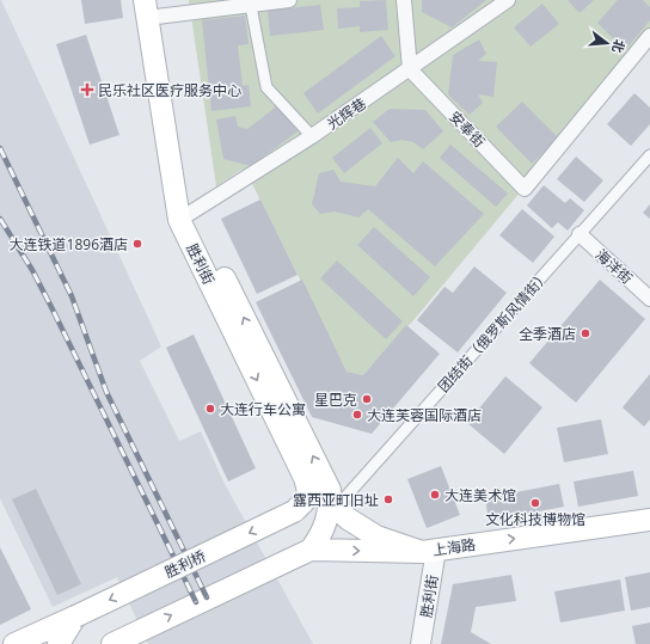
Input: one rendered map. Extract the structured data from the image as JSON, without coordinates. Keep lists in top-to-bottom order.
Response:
{
  "streets": {
    "main road": ["胜利街", "上海路", "胜利桥"],
    "street": [
      "光辉巷",
      "安奉街",
      "海洋街",
      "团结街（俄罗斯风情街）"
    ]
  },
  "crossings": [
    ["光辉巷", "安奉街"],
    ["光辉巷", "胜利街"],
    ["胜利街", "团结街（俄罗斯风情街）"],
    ["胜利街", "上海路"],
    ["胜利街", "胜利桥"],
    ["海洋街", "团结街（俄罗斯风情街）"]
  ],
  "one_way": ["上海路"],
  "places": {
    "health": ["民乐社区医疗服务中心"],
    "other": [
      "大连铁道1896酒店",
      "全季酒店",
      "星巴克",
      "大连行车公寓",
      "大连芙蓉国际酒店",
      "大连美术馆",
      "露西亚町旧址",
      "文化科技博物馆"
    ]
  },
  "north": "right"
}
